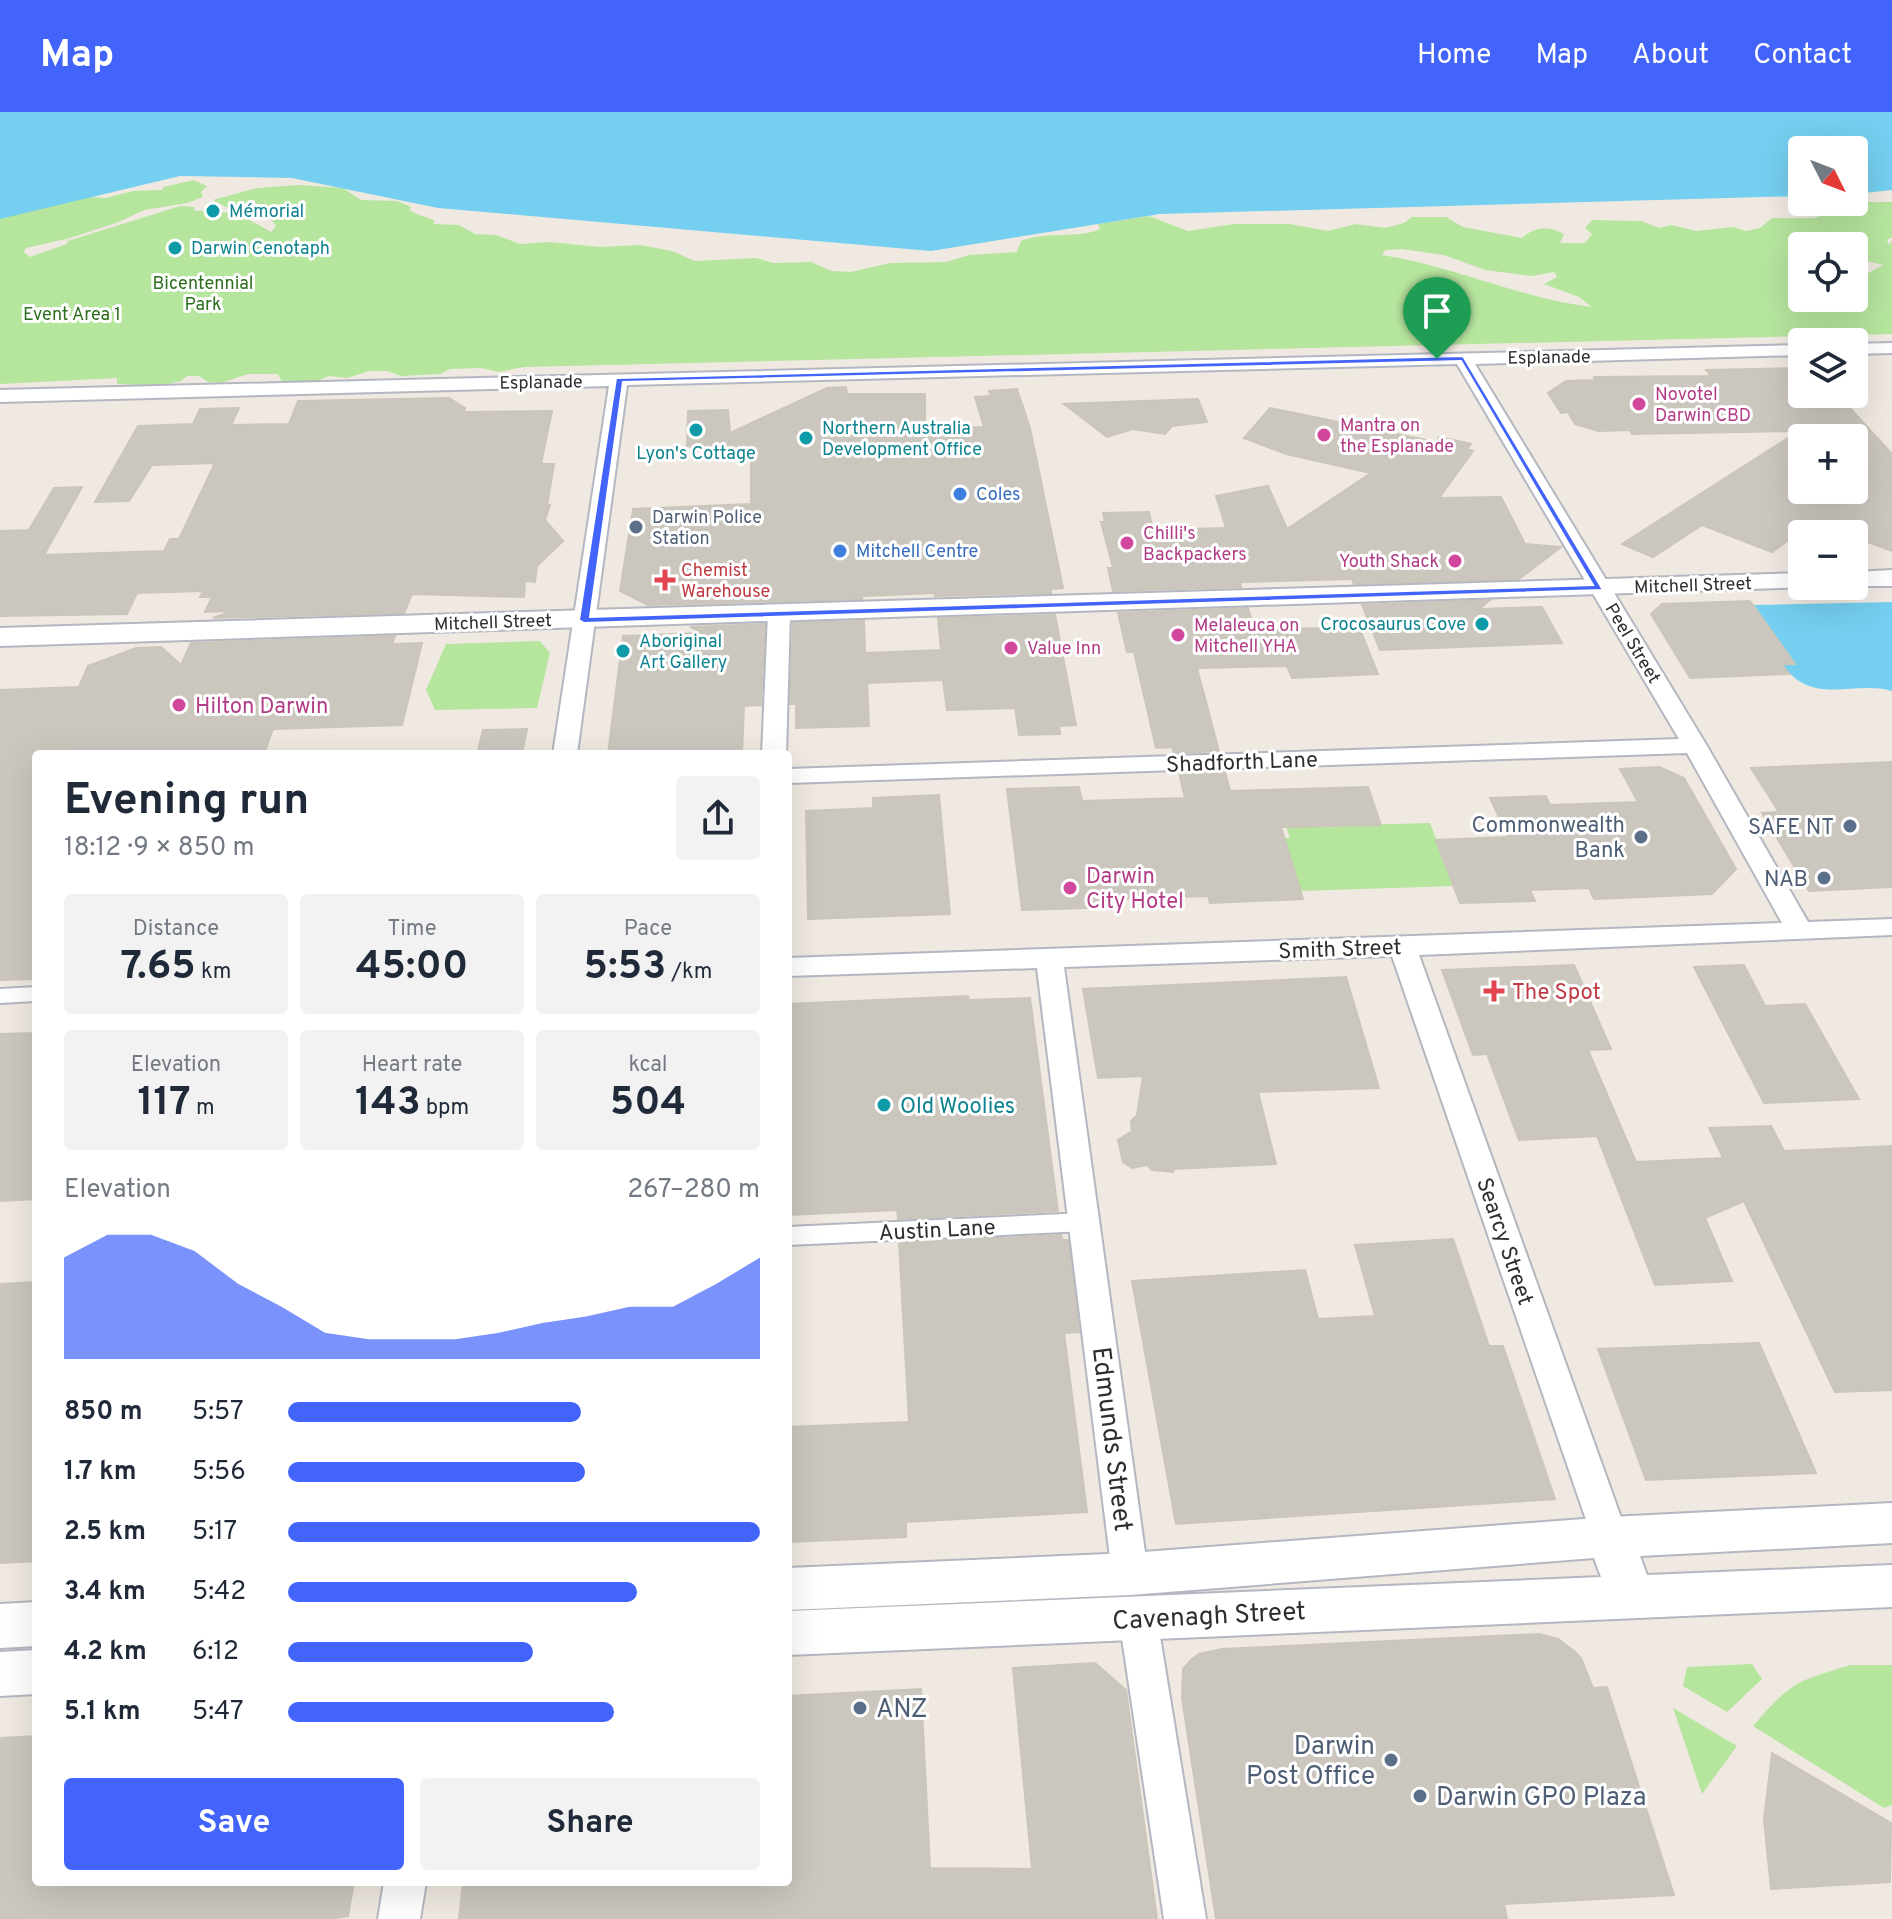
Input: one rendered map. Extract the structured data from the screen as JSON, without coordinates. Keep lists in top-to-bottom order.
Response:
{
  "streets": {
    "street": [
      "Esplanade",
      "Mitchell Street",
      "Peel Street",
      "Shadforth Lane",
      "Smith Street",
      "Austin Lane",
      "Searcy Street",
      "Edmunds Street",
      "Cavenagh Street"
    ]
  },
  "crossings": [
    ["Esplanade", "Peel Street"],
    ["Mitchell Street", "Peel Street"],
    ["Peel Street", "Shadforth Lane"],
    ["Peel Street", "Smith Street"],
    ["Smith Street", "Searcy Street"],
    ["Smith Street", "Edmunds Street"],
    ["Austin Lane", "Edmunds Street"],
    ["Searcy Street", "Cavenagh Street"],
    ["Edmunds Street", "Cavenagh Street"]
  ],
  "parks": ["Bicentennial Park", "Event Area 1"],
  "places": {
    "other": [
      "Mémorial",
      "Darwin Cenotaph",
      "Novotel Darwin CBD",
      "Lyon's Cottage",
      "Mantra on the Esplanade",
      "Northern Australia Development Office",
      "Coles",
      "Darwin Police Station",
      "Chilli's Backpackers",
      "Mitchell Centre",
      "Youth Shack",
      "Crocosaurus Cove",
      "Melaleuca on Mitchell YHA",
      "Value Inn",
      "Aboriginal Art Gallery",
      "Hilton Darwin",
      "SAFE NT",
      "Commonwealth Bank",
      "NAB",
      "Darwin City Hotel",
      "Old Woolies",
      "ANZ",
      "Darwin Post Office",
      "Darwin GPO Plaza"
    ],
    "health": ["Chemist Warehouse", "The Spot"]
  },
  "north": "bottom right",
  "page": {
    "header": "Map",
    "nav": [
      "Home",
      "Map",
      "About",
      "Contact"
    ],
    "map_buttons": ["+", "−"],
    "heading": ["Evening run", "18:12 · 9 × 850 m"],
    "stats": [
      ["Distance", "7.65 km"],
      ["Time", "45:00"],
      ["Pace", "5:53 /km"],
      ["Elevation", "117 m"],
      ["Heart rate", "143 bpm"],
      ["kcal", "504"]
    ],
    "chart": ["Elevation", "267–280 m"],
    "list": [
      {
        "name": "850 m",
        "note": "5:57"
      },
      {
        "name": "1.7 km",
        "note": "5:56"
      },
      {
        "name": "2.5 km",
        "note": "5:17"
      },
      {
        "name": "3.4 km",
        "note": "5:42"
      },
      {
        "name": "4.2 km",
        "note": "6:12"
      },
      {
        "name": "5.1 km",
        "note": "5:47"
      }
    ],
    "buttons": ["Save", "Share"]
  }
}
